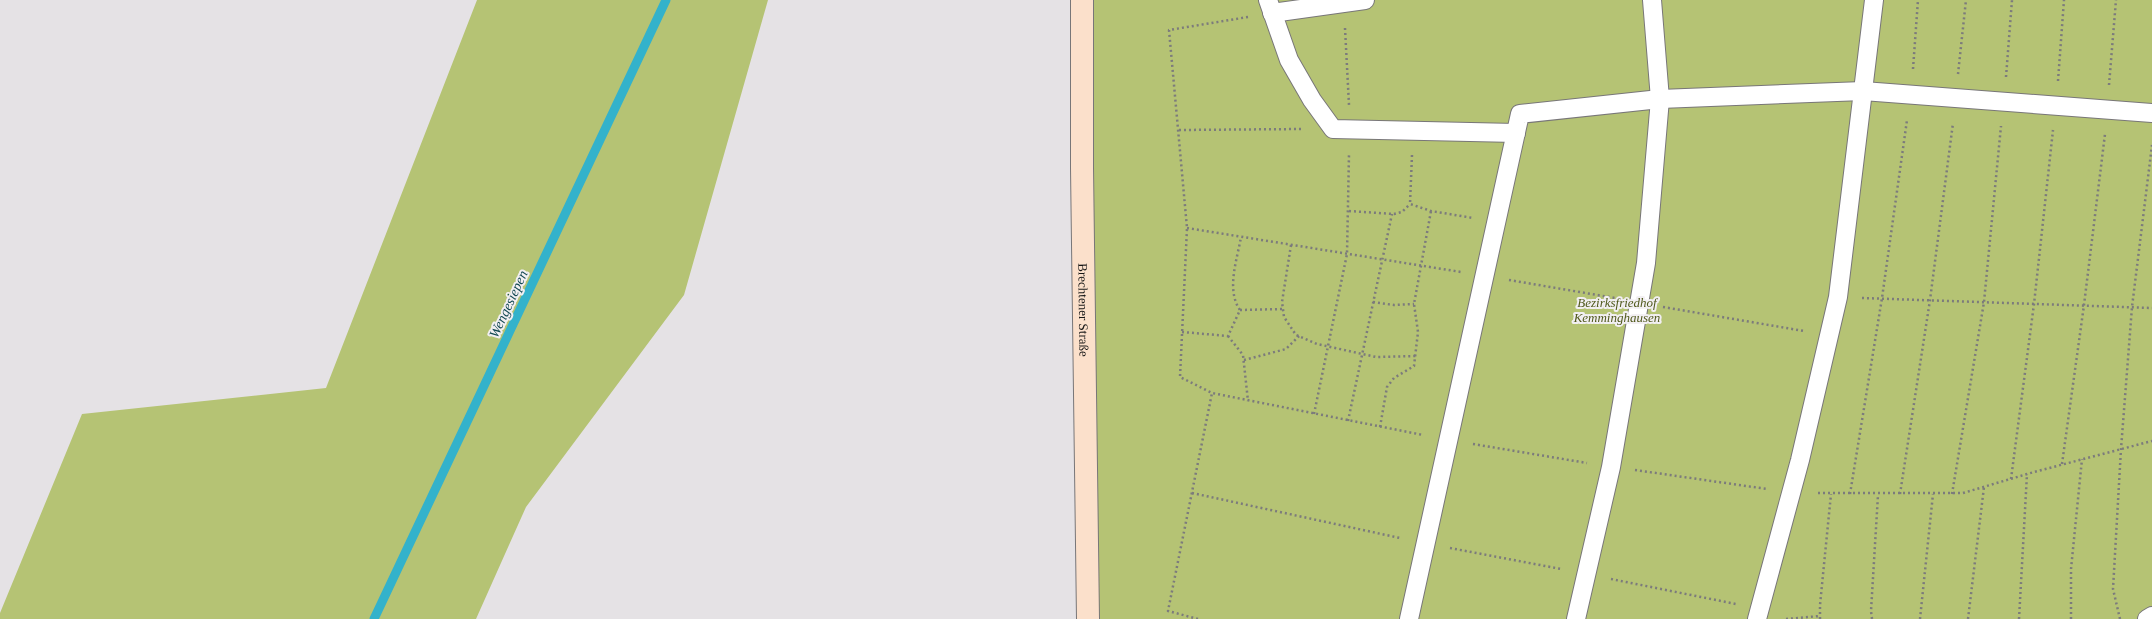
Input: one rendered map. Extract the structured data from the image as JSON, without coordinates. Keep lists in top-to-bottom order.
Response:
{
  "streets": {
    "street": ["Brechtener Straße"]
  },
  "water": ["Wengesiepen"],
  "parks": ["Bezirksfriedhof Kemminghausen"]
}
